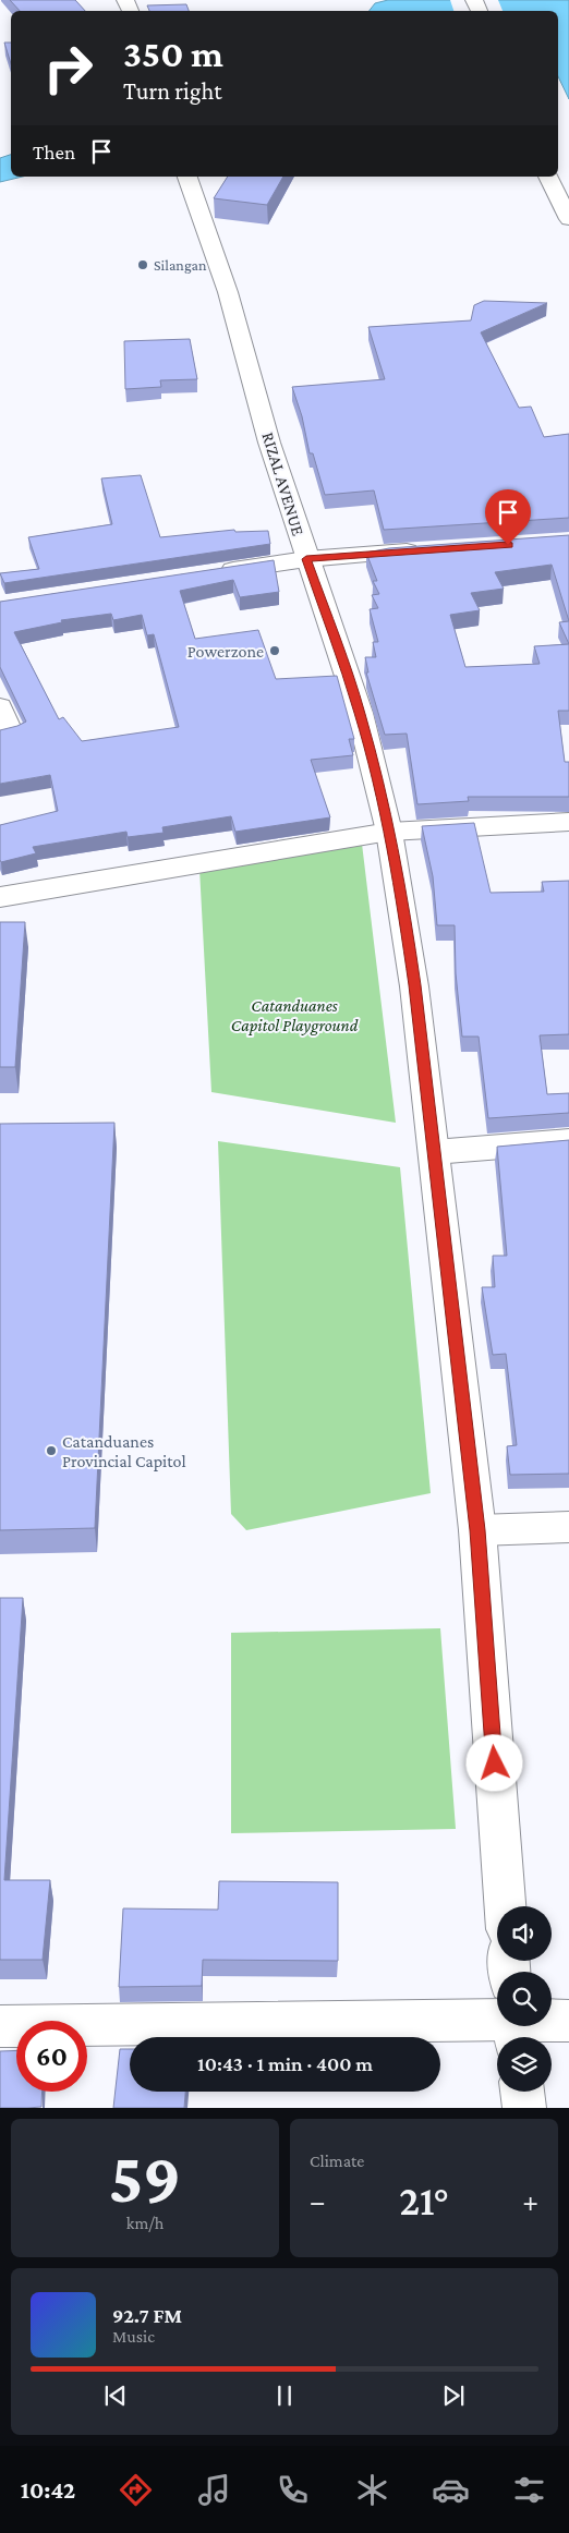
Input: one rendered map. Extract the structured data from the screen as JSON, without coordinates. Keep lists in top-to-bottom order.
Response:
{
  "streets": {
    "main road": ["RIZAL AVENUE"]
  },
  "parks": ["Catanduanes Capitol Playground"],
  "places": ["Silangan", "Powerzone", "Catanduanes Provincial Capitol"],
  "page": {
    "turn": ["350 m", "Turn right"],
    "then": "Then",
    "limit": "60",
    "trip": "10:43 · 1 min · 400 m",
    "tile": [
      ["59", "km/h"],
      "Climate"
    ],
    "heat": ["−", "21°", "+"],
    "song": ["92.7 FM", "Music"],
    "tabs": "10:42"
  }
}
